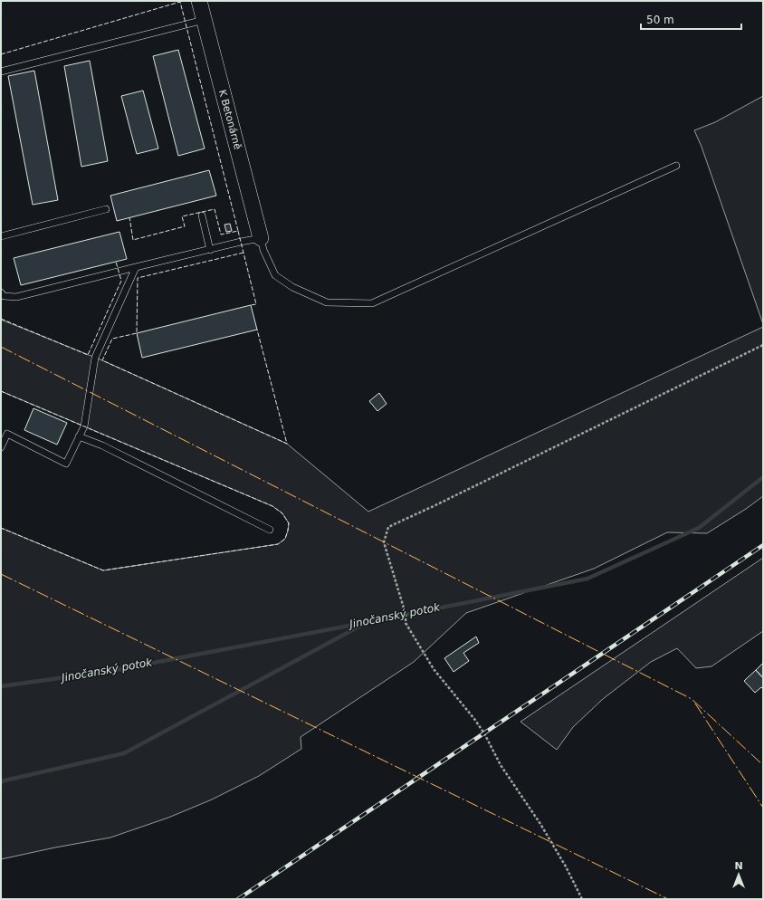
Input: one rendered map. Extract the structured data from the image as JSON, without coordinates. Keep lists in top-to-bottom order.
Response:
{
  "streets": {
    "street": ["K Betonárně"]
  },
  "water": ["Jinočanský potok"],
  "scale_bar": "50 m",
  "north": "top"
}
